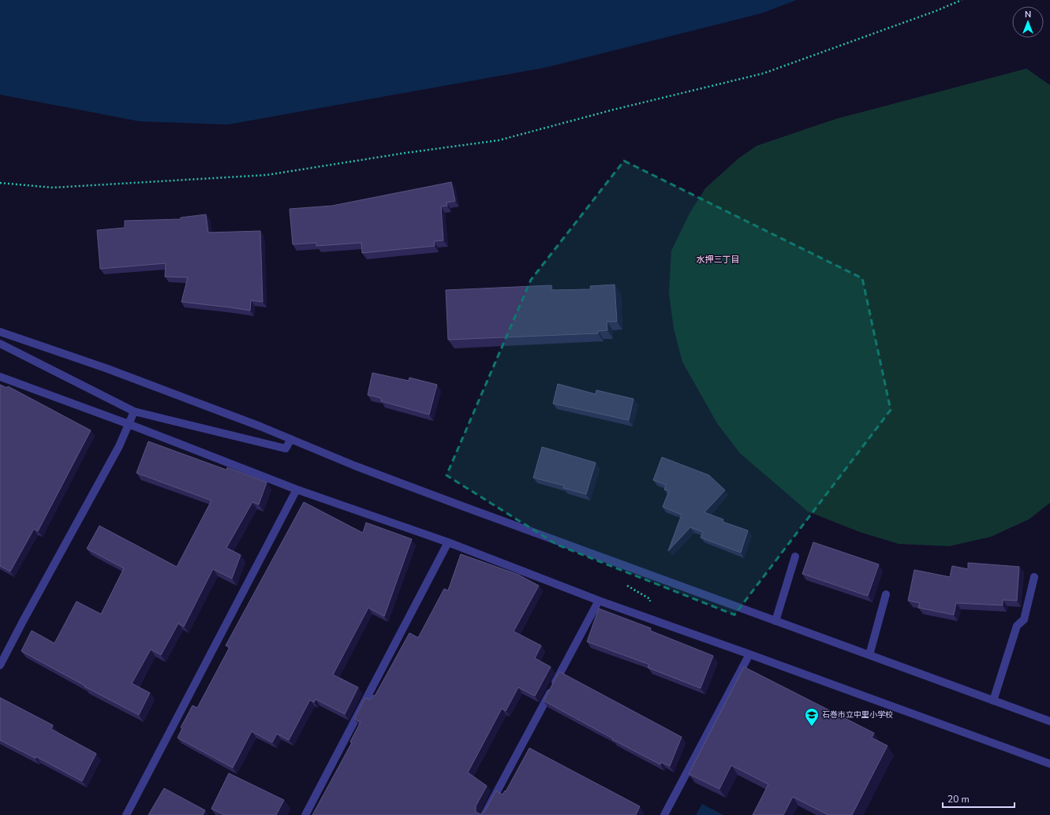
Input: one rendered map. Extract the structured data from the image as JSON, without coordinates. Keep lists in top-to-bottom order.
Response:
{
  "districts": ["水押三丁目"],
  "places": {
    "school or university": ["石巻市立中里小学校"]
  },
  "scale_bar": "20 m",
  "north": "top"
}
